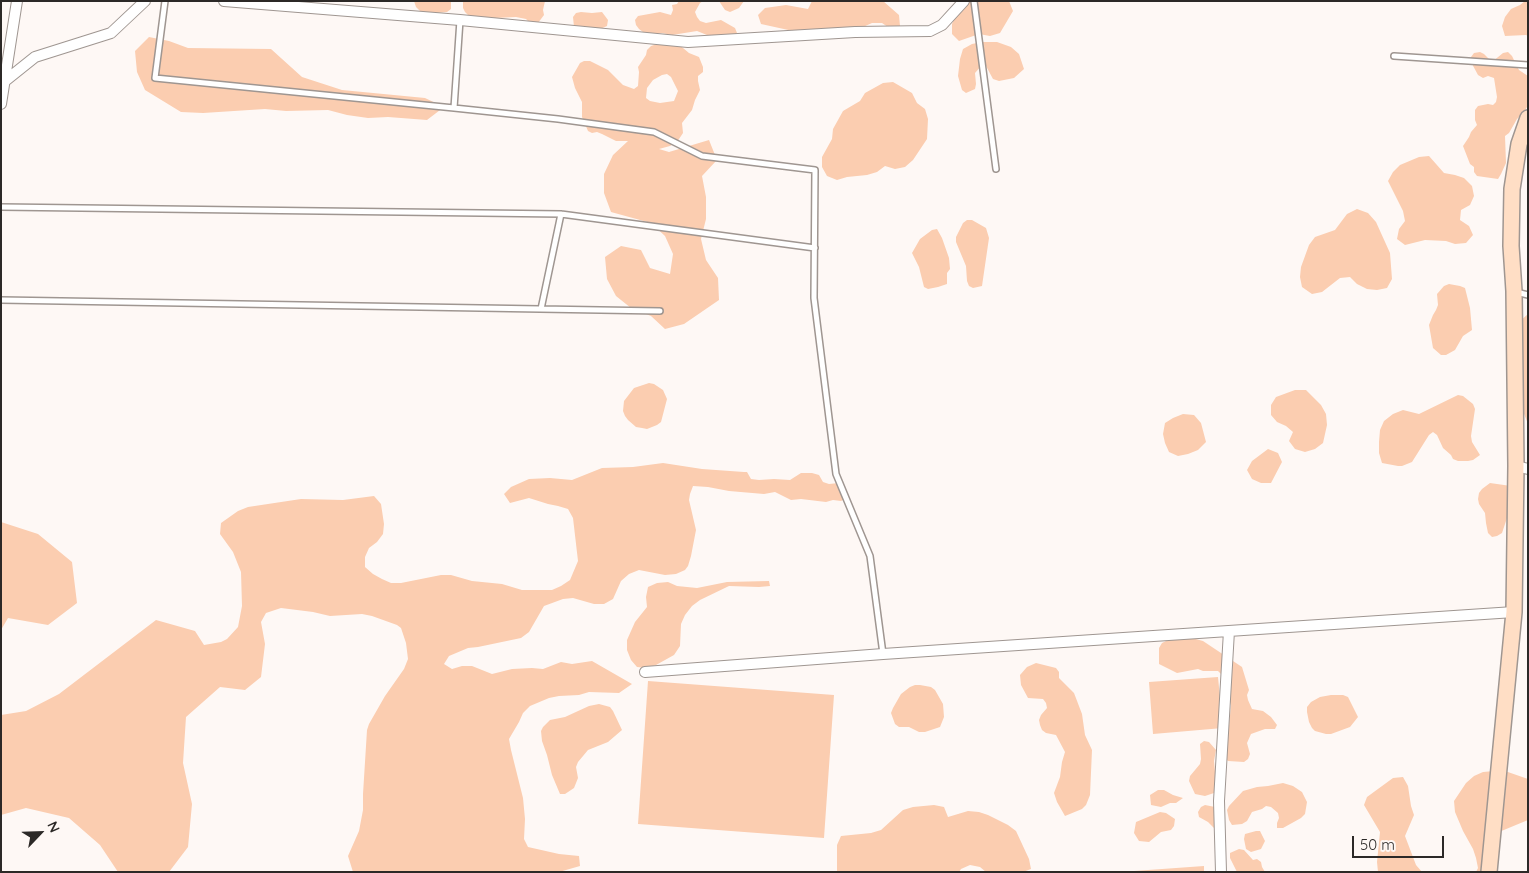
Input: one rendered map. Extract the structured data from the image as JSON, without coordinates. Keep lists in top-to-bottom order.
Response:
{
  "scale_bar": "50 m",
  "north": "top right"
}
